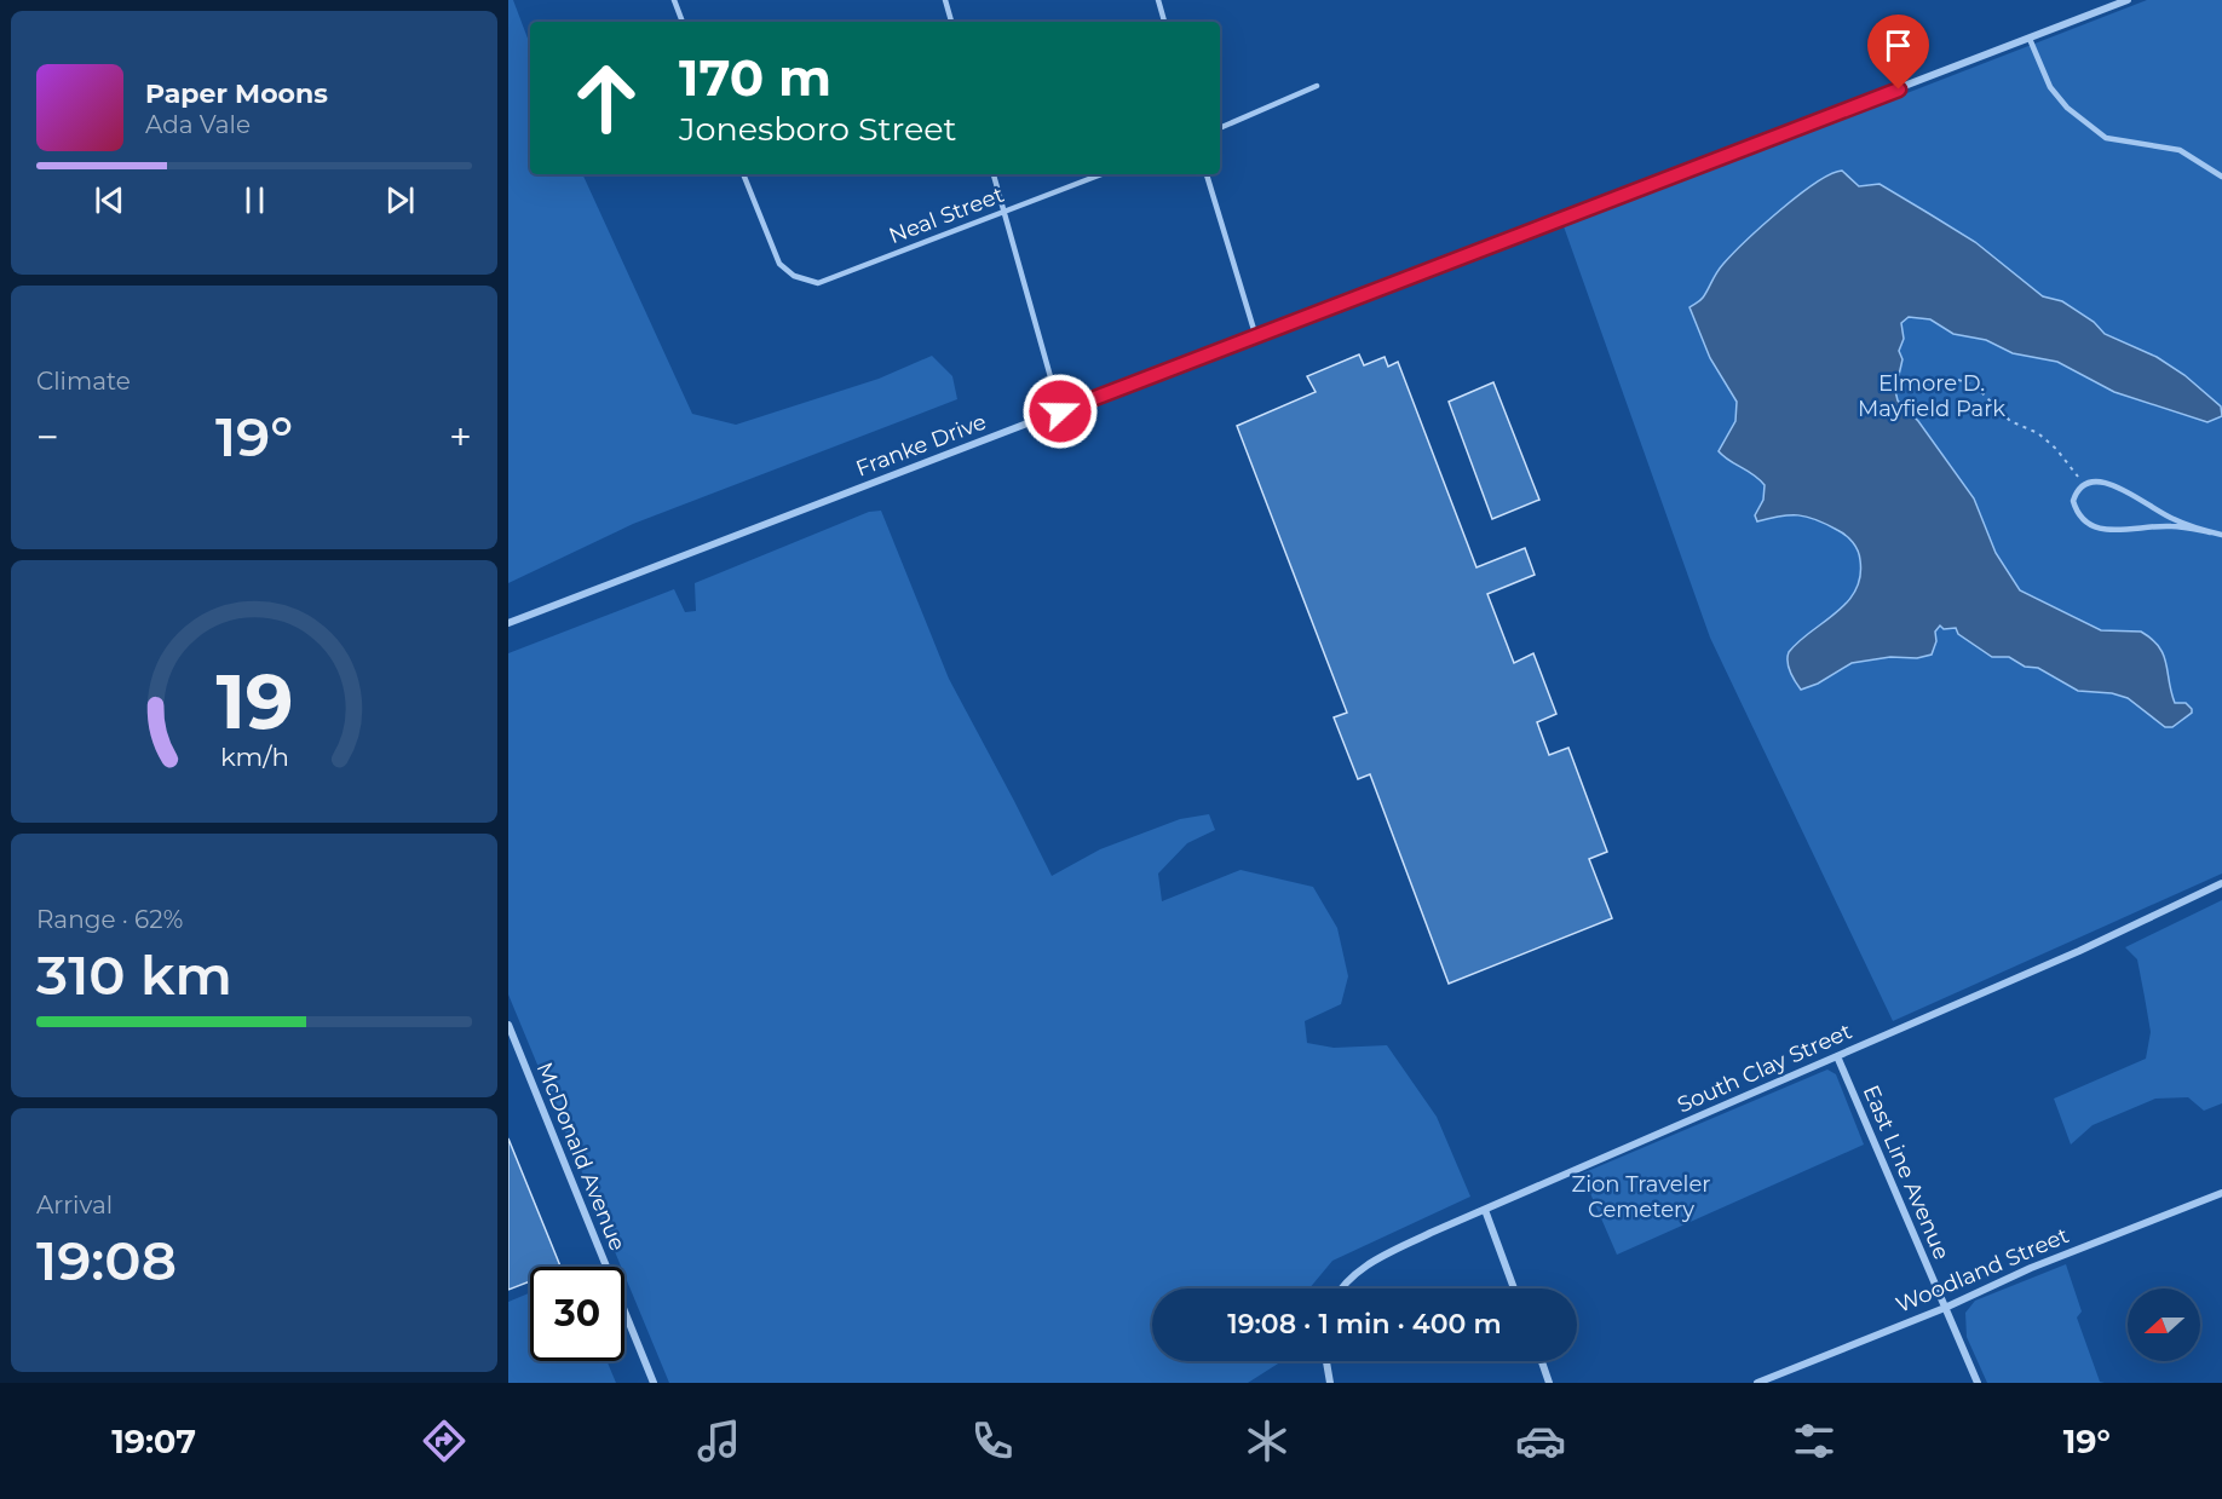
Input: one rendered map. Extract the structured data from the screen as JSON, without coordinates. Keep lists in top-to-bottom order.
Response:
{
  "streets": {
    "street": [
      "Franke Drive",
      "South Clay Street",
      "McDonald Avenue",
      "East Line Avenue",
      "Woodland Street"
    ],
    "lane": ["Neal Street"]
  },
  "crossings": [
    ["South Clay Street", "East Line Avenue"],
    ["East Line Avenue", "Woodland Street"]
  ],
  "parks": ["Elmore D. Mayfield Park", "Zion Traveler Cemetery"],
  "north": "left",
  "page": {
    "turn": ["170 m", "Jonesboro Street"],
    "song": ["Paper Moons", "Ada Vale"],
    "tile": [
      "Climate",
      ["Range · 62%", "310 km"],
      ["Arrival", "19:08"]
    ],
    "heat": ["−", "19°", "+"],
    "limit": "30",
    "trip": "19:08 · 1 min · 400 m",
    "tabs": ["19:07", "19°"],
    "gauge": ["19", "km/h"]
  }
}
